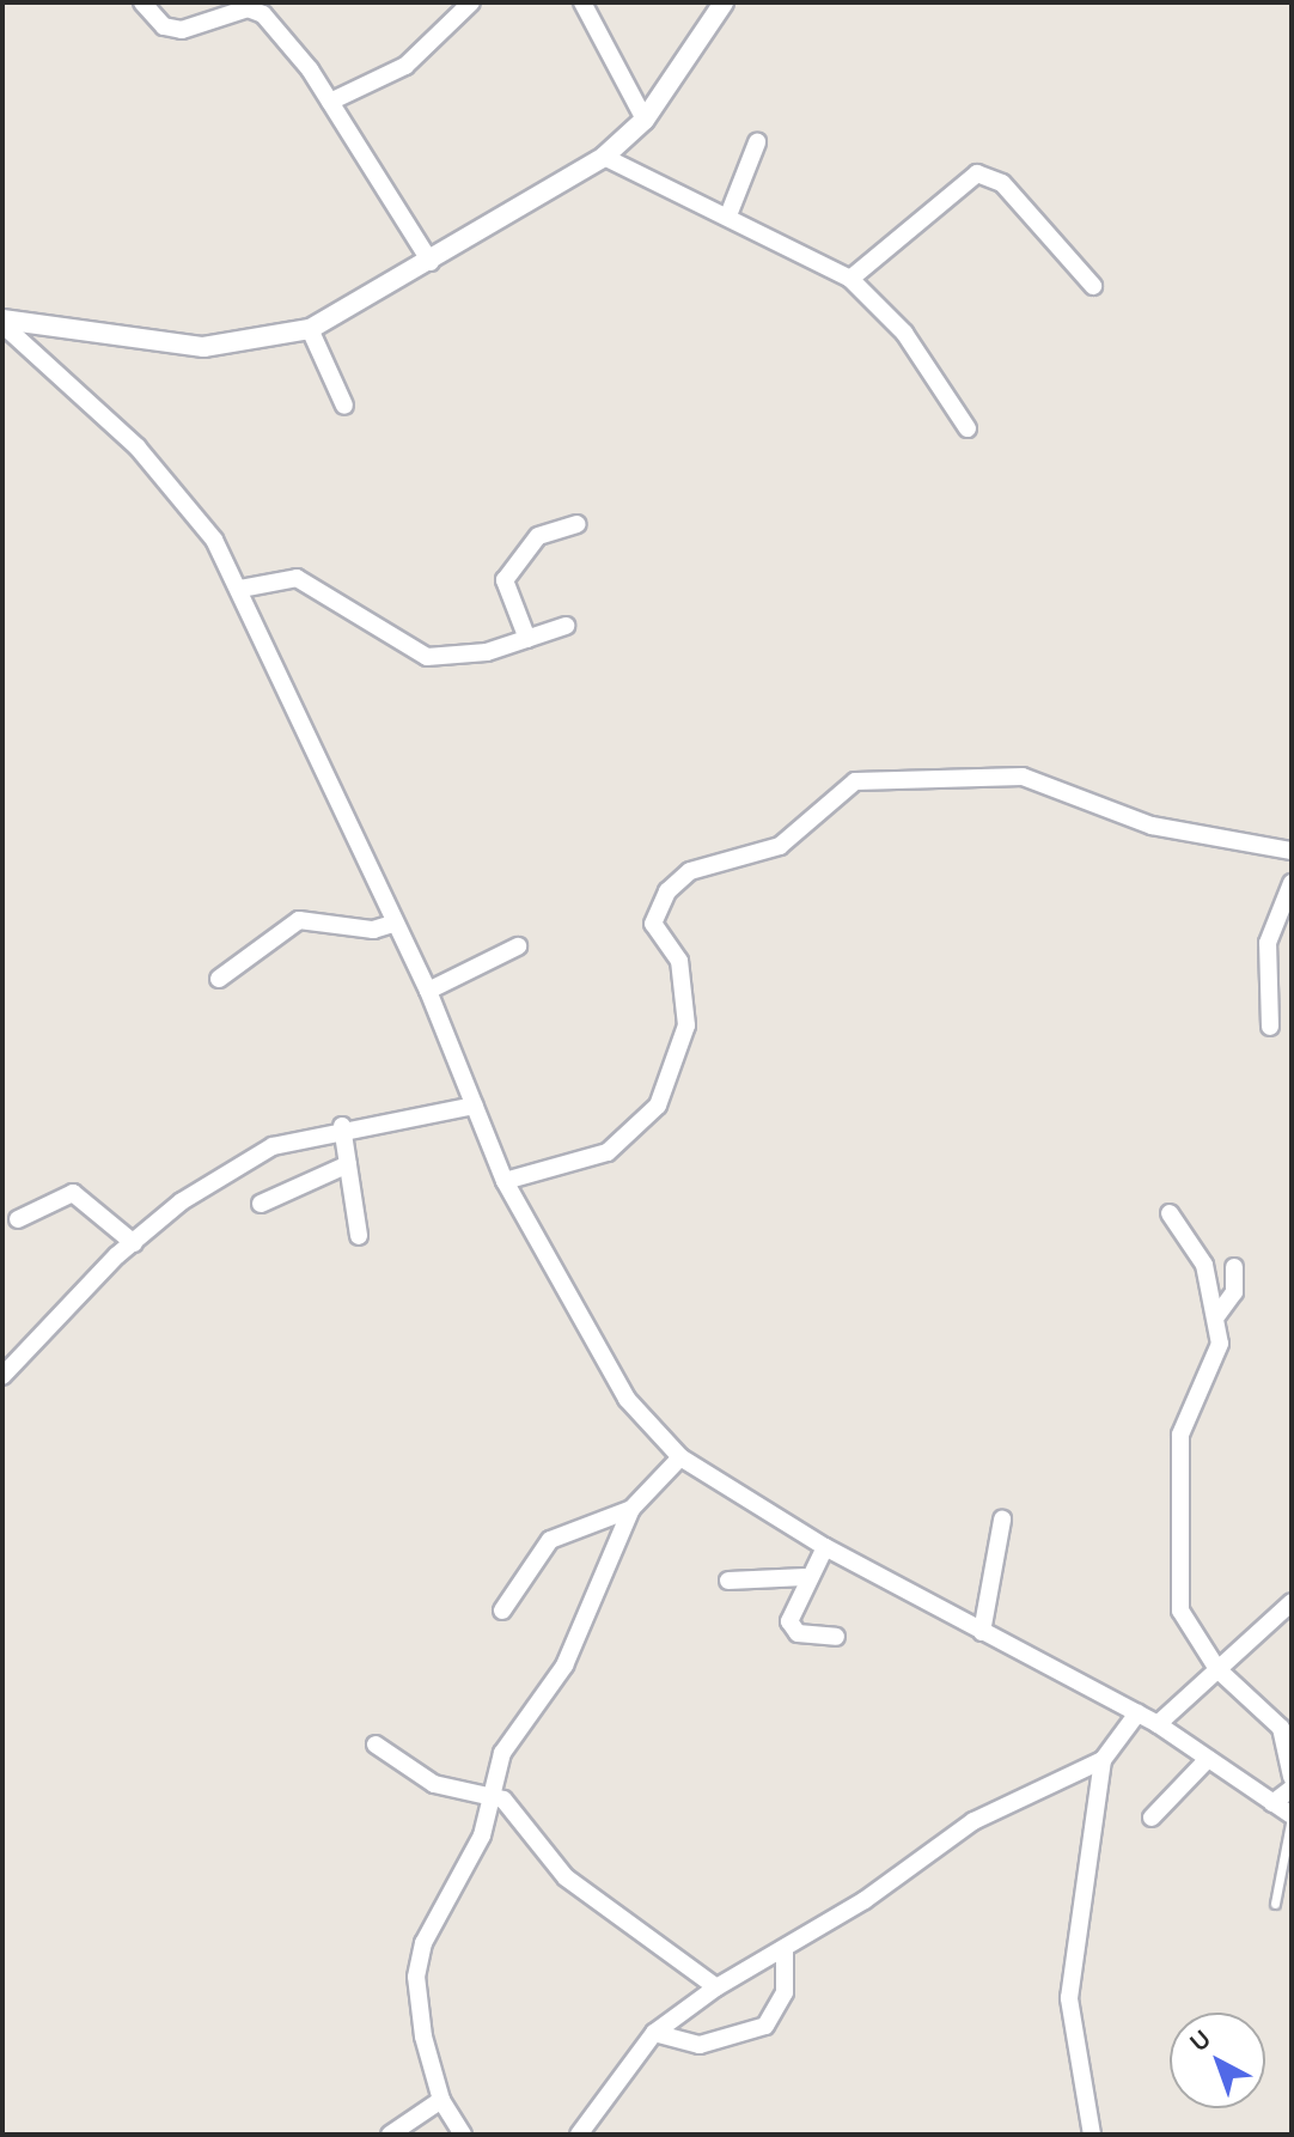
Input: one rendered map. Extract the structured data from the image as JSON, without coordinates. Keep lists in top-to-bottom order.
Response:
{
  "north": "top left"
}
